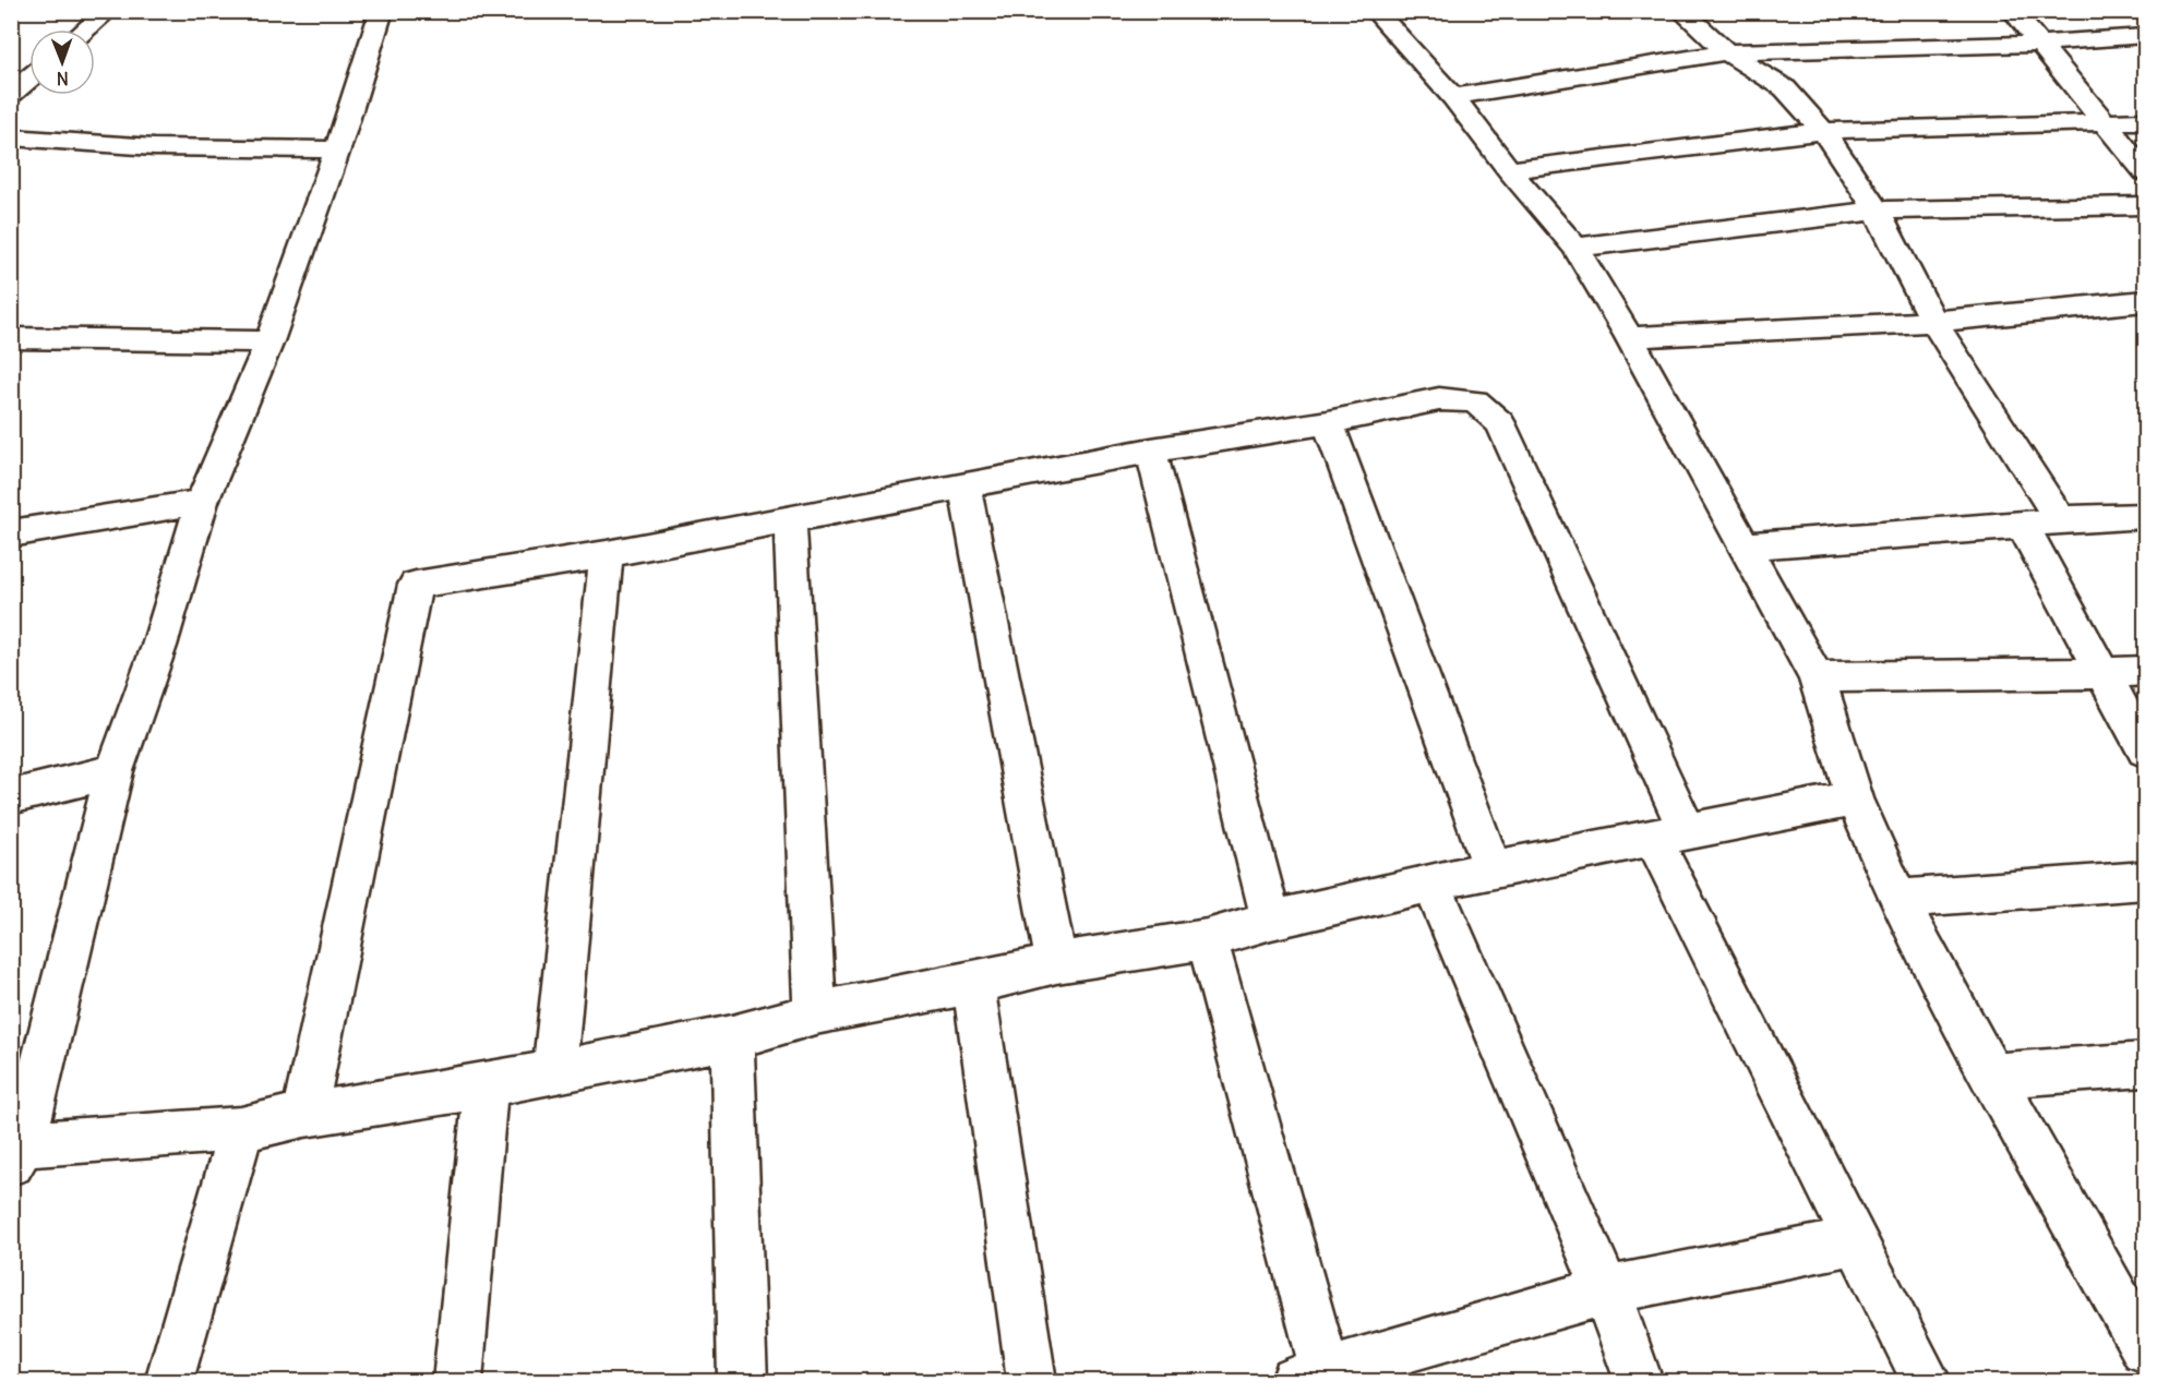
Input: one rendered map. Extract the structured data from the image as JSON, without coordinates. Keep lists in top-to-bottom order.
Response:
{
  "north": "bottom"
}
